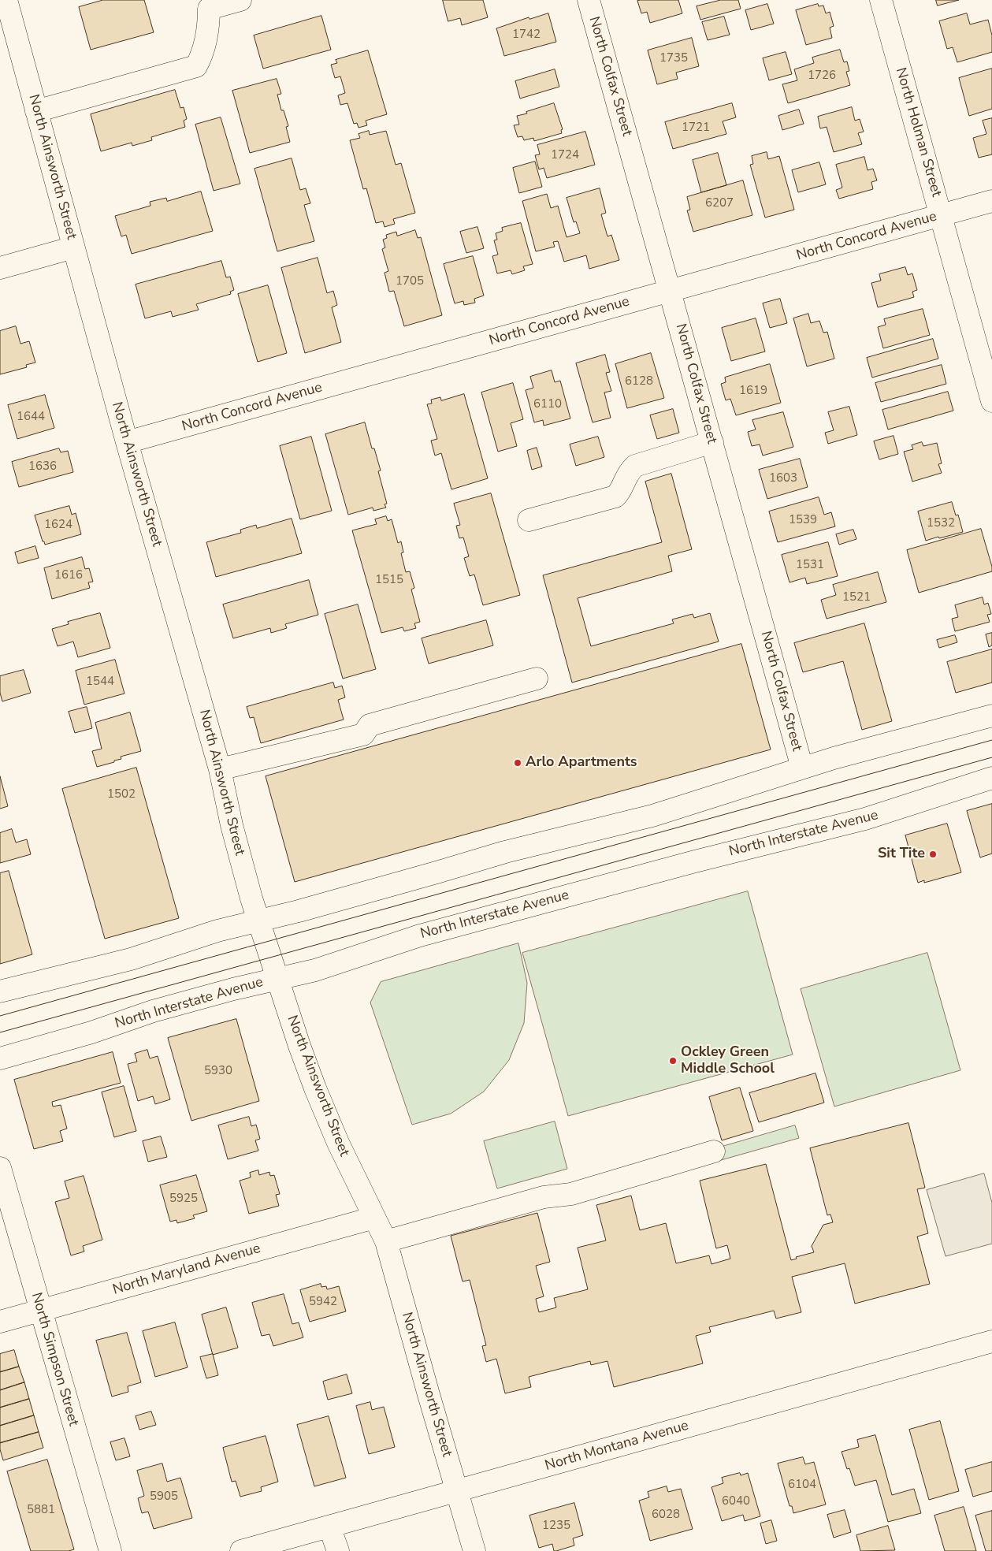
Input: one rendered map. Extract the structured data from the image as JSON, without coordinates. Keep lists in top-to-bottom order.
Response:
{
  "streets": {
    "street": [
      "North Colfax Street",
      "North Holman Street",
      "North Ainsworth Street",
      "North Concord Avenue",
      "North Interstate Avenue",
      "North Maryland Avenue",
      "North Simpson Street",
      "North Montana Avenue"
    ]
  },
  "crossings": [
    ["North Colfax Street", "North Concord Avenue"],
    ["North Holman Street", "North Concord Avenue"],
    ["North Ainsworth Street", "North Concord Avenue"],
    ["North Ainsworth Street", "North Interstate Avenue"],
    ["North Ainsworth Street", "North Maryland Avenue"],
    ["North Ainsworth Street", "North Montana Avenue"],
    ["North Maryland Avenue", "North Simpson Street"]
  ],
  "places": ["Arlo Apartments", "Sit Tite", "Ockley Green Middle School"],
  "house_numbers": [
    "1742",
    "1735",
    "1726",
    "1721",
    "1724",
    "6207",
    "1705",
    "6128",
    "1619",
    "6110",
    "1644",
    "1636",
    "1603",
    "1539",
    "1532",
    "1624",
    "1531",
    "1616",
    "1515",
    "1521",
    "1544",
    "1502",
    "5930",
    "5925",
    "5942",
    "6104",
    "5905",
    "6040",
    "5881",
    "6028",
    "1235"
  ]
}
